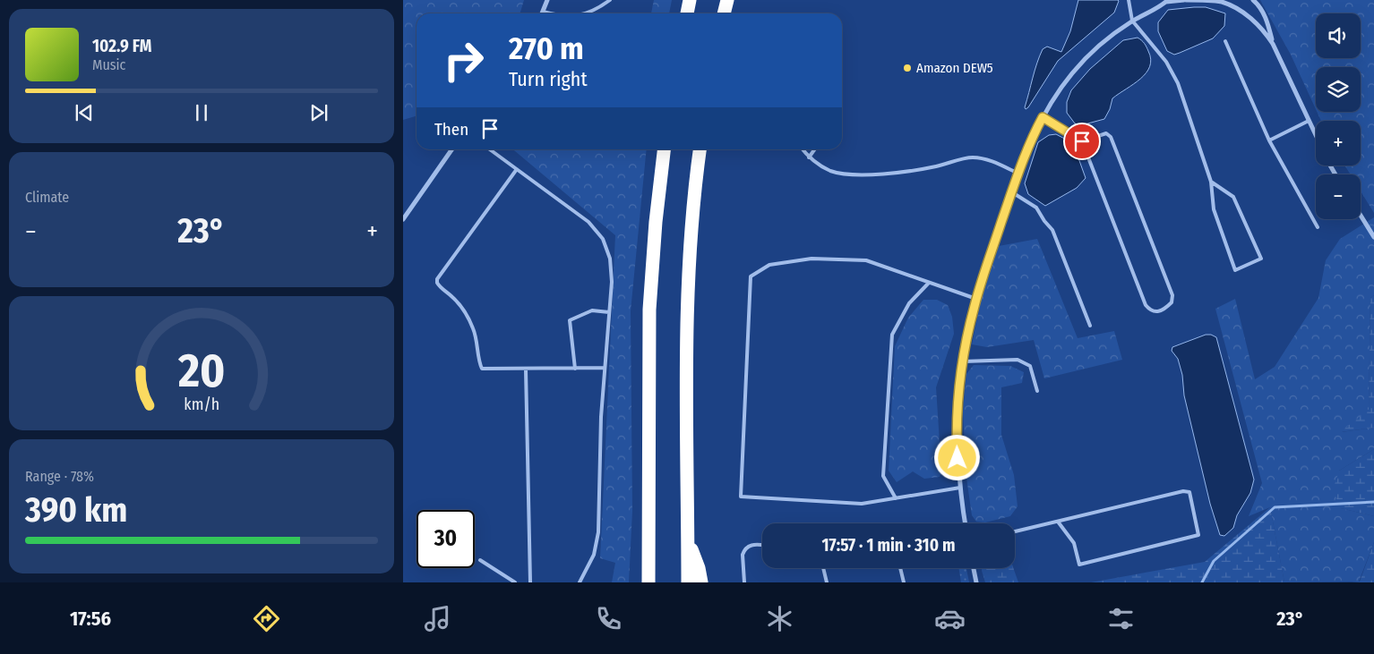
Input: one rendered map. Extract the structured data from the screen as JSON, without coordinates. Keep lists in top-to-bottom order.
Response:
{
  "places": ["Amazon DEW5"],
  "page": {
    "map_buttons": ["+", "−"],
    "turn": ["270 m", "Turn right"],
    "song": ["102.9 FM", "Music"],
    "then": "Then",
    "tile": [
      "Climate",
      ["Range · 78%", "390 km"]
    ],
    "heat": ["−", "23°", "+"],
    "limit": "30",
    "trip": "17:57 · 1 min · 310 m",
    "tabs": ["17:56", "23°"],
    "gauge": ["20", "km/h"]
  }
}
